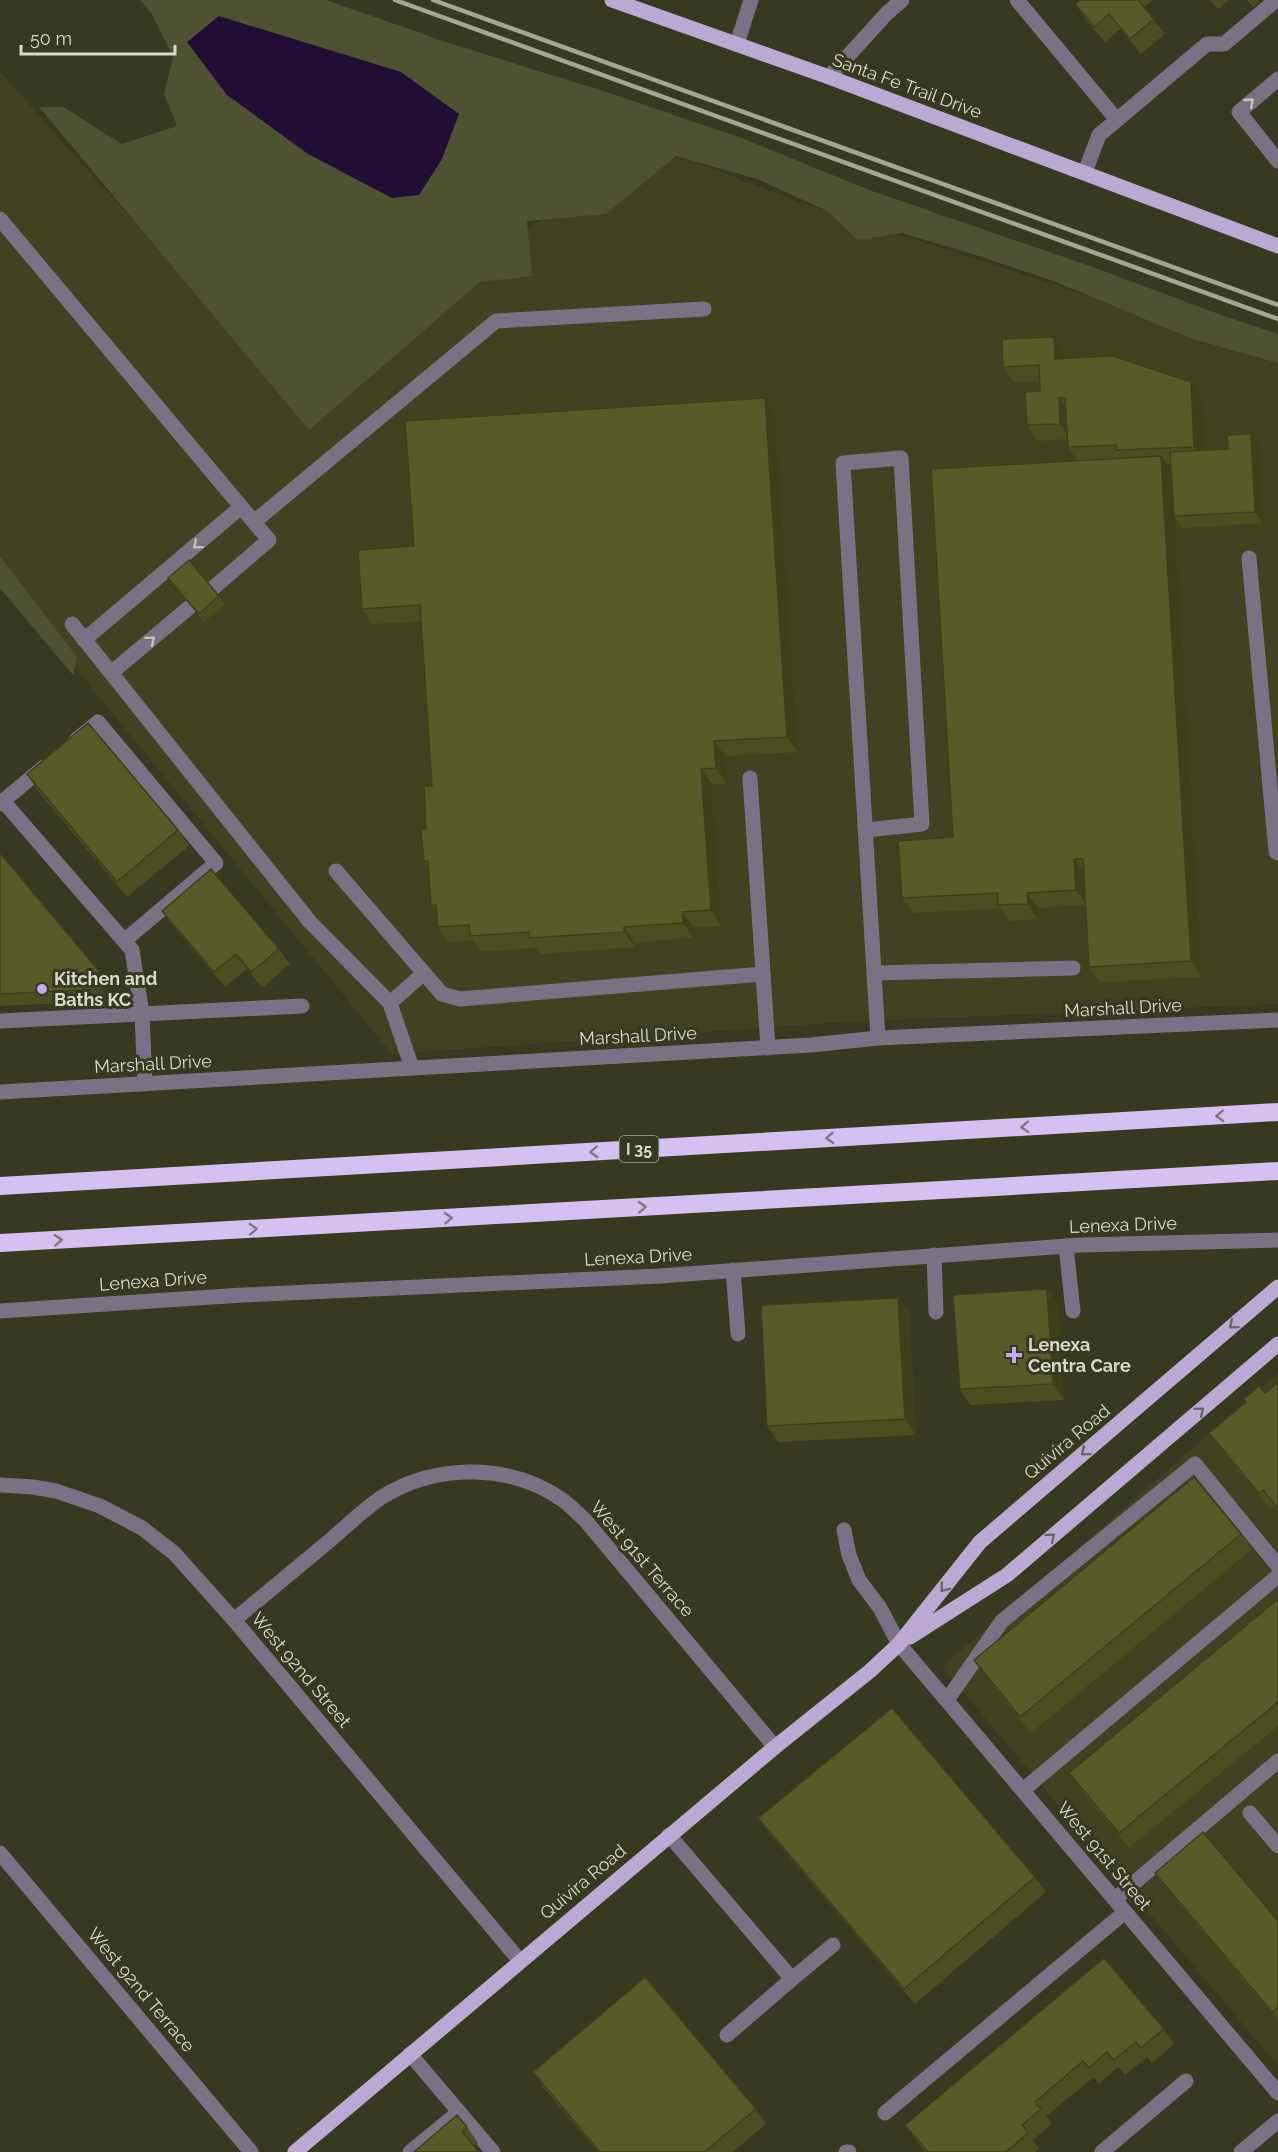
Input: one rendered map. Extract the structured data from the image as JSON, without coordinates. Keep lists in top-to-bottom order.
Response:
{
  "streets": {
    "highway": ["I 35"],
    "main road": ["Santa Fe Trail Drive", "Quivira Road"],
    "street": [
      "Marshall Drive",
      "Lenexa Drive",
      "West 91st Terrace",
      "West 92nd Street",
      "West 91st Street",
      "West 92nd Terrace"
    ]
  },
  "crossings": [
    ["Quivira Road", "West 91st Terrace"],
    ["Quivira Road", "West 92nd Street"],
    ["Quivira Road", "West 91st Street"],
    ["West 91st Terrace", "West 92nd Street"]
  ],
  "places": {
    "other": ["Kitchen and Baths KC"],
    "health": ["Lenexa Centra Care"]
  },
  "scale_bar": "50 m"
}
